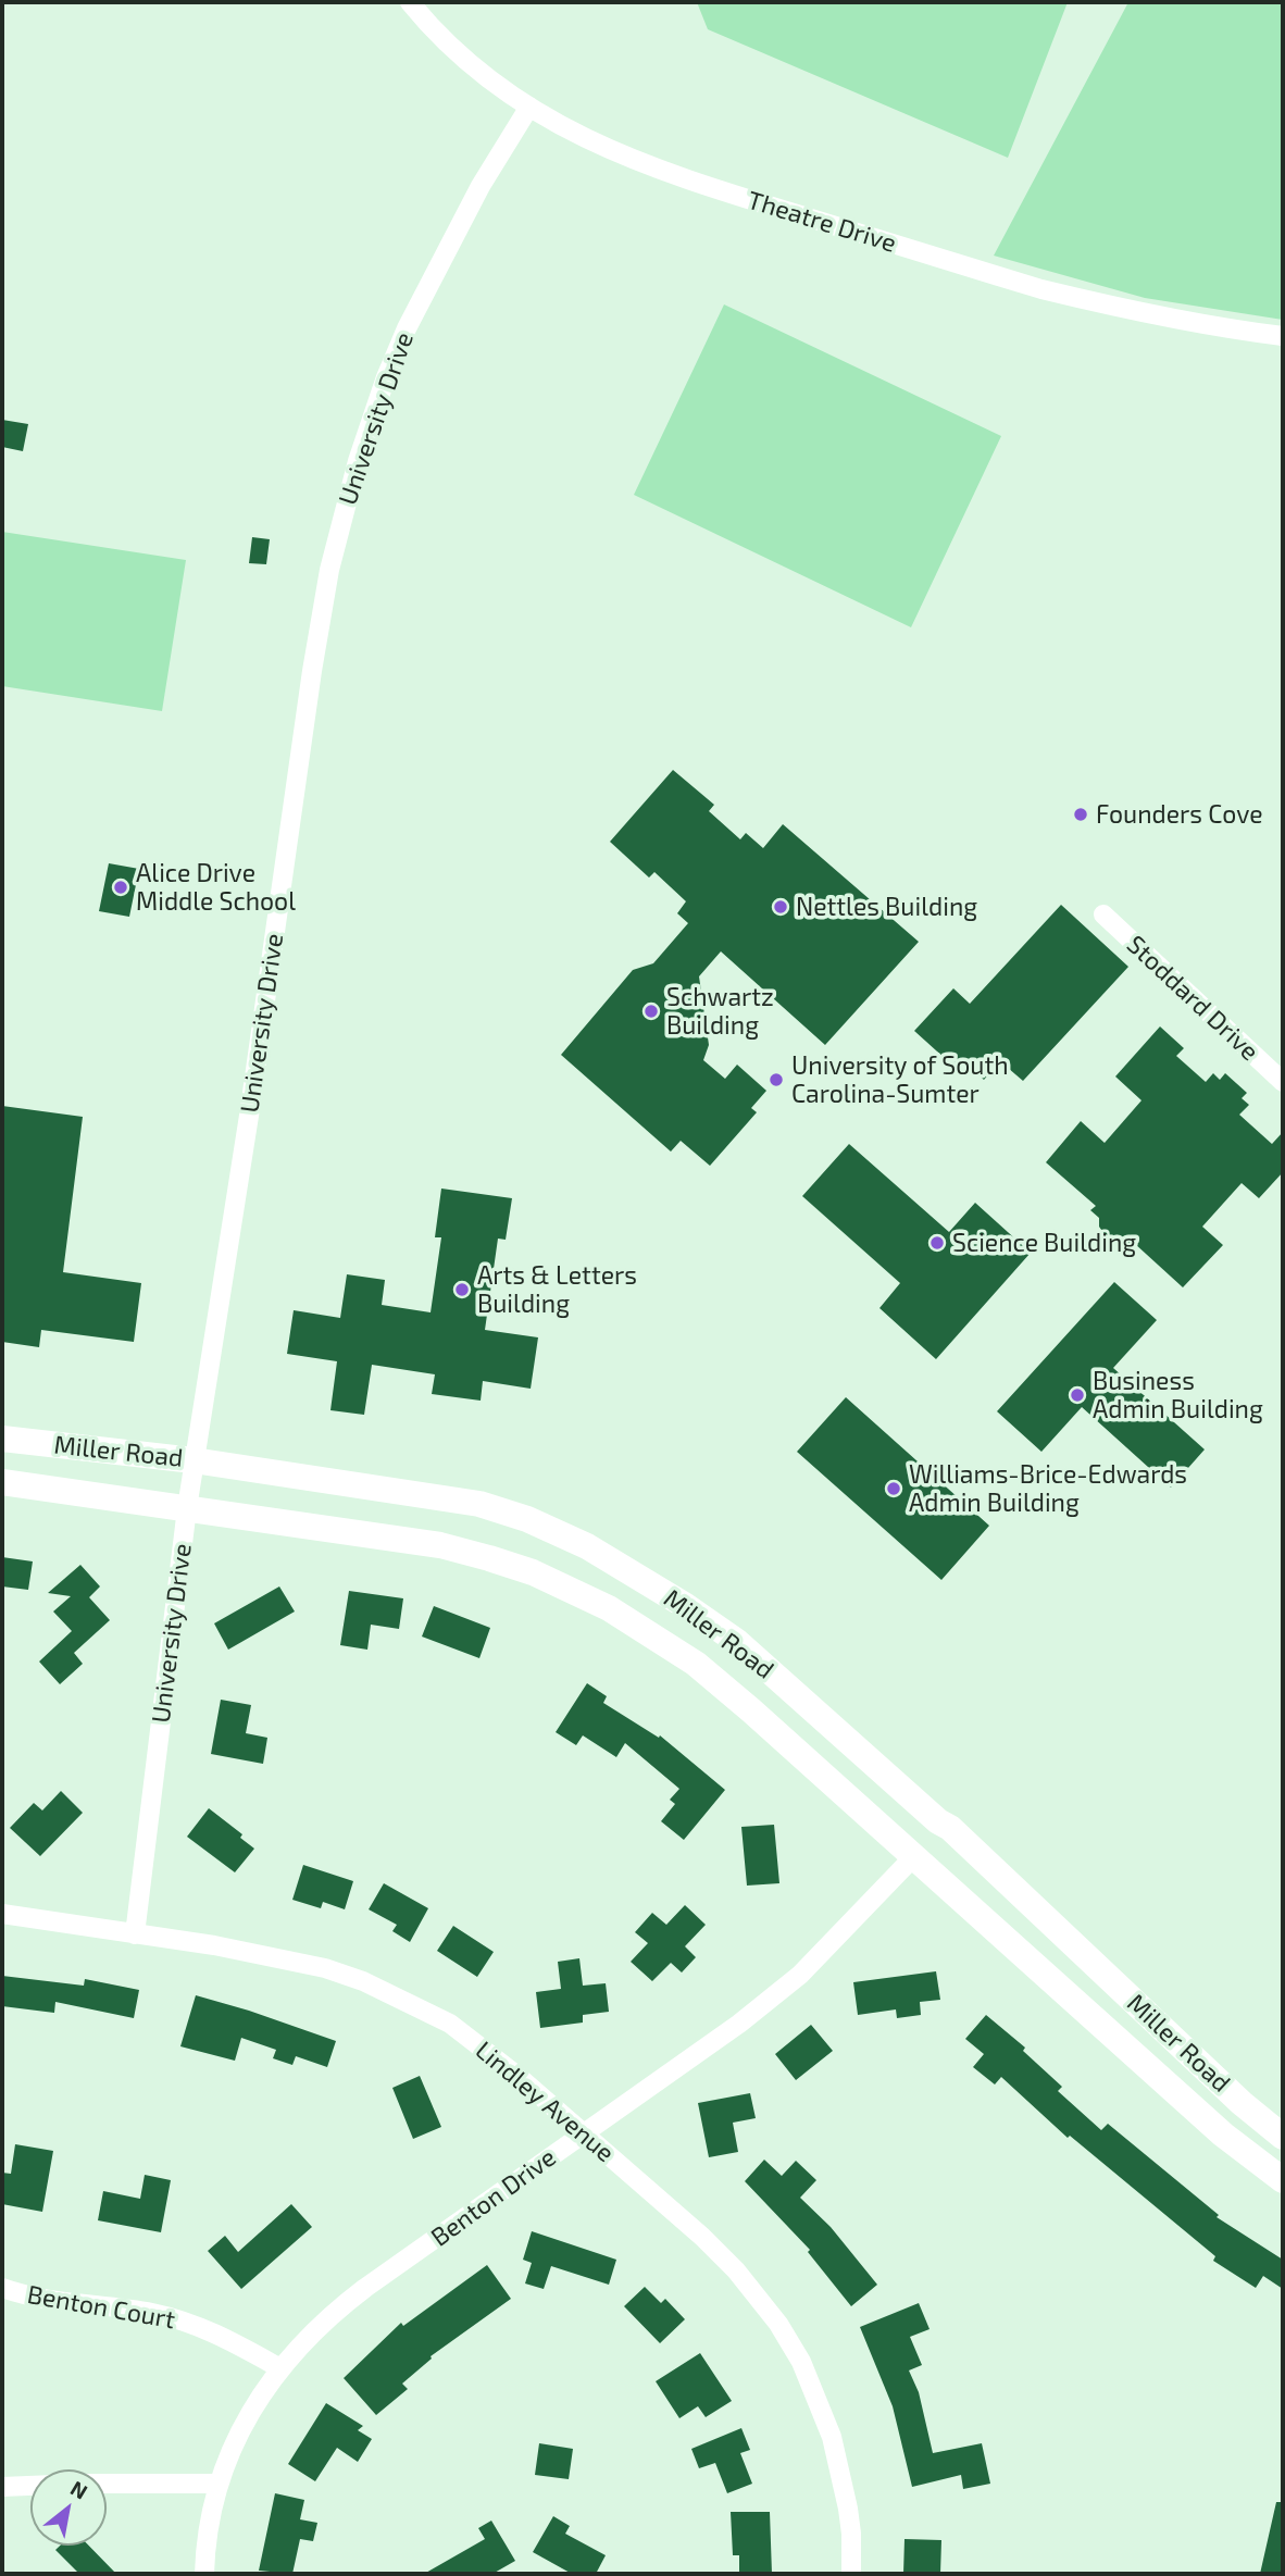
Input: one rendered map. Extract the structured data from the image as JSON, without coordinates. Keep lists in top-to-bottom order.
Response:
{
  "streets": {
    "street": [
      "Theatre Drive",
      "University Drive",
      "Stoddard Drive",
      "Miller Road",
      "Lindley Avenue",
      "Benton Drive",
      "Benton Court"
    ]
  },
  "crossings": [
    ["Theatre Drive", "University Drive"],
    ["University Drive", "Miller Road"],
    ["University Drive", "Lindley Avenue"],
    ["Miller Road", "Benton Drive"],
    ["Lindley Avenue", "Benton Drive"],
    ["Benton Drive", "Benton Court"]
  ],
  "places": [
    "Founders Cove",
    "Alice Drive Middle School",
    "Nettles Building",
    "Schwartz Building",
    "University of South Carolina-Sumter",
    "Science Building",
    "Arts & Letters Building",
    "Business Admin Building",
    "Williams-Brice-Edwards Admin Building"
  ],
  "north": "top right"
}
